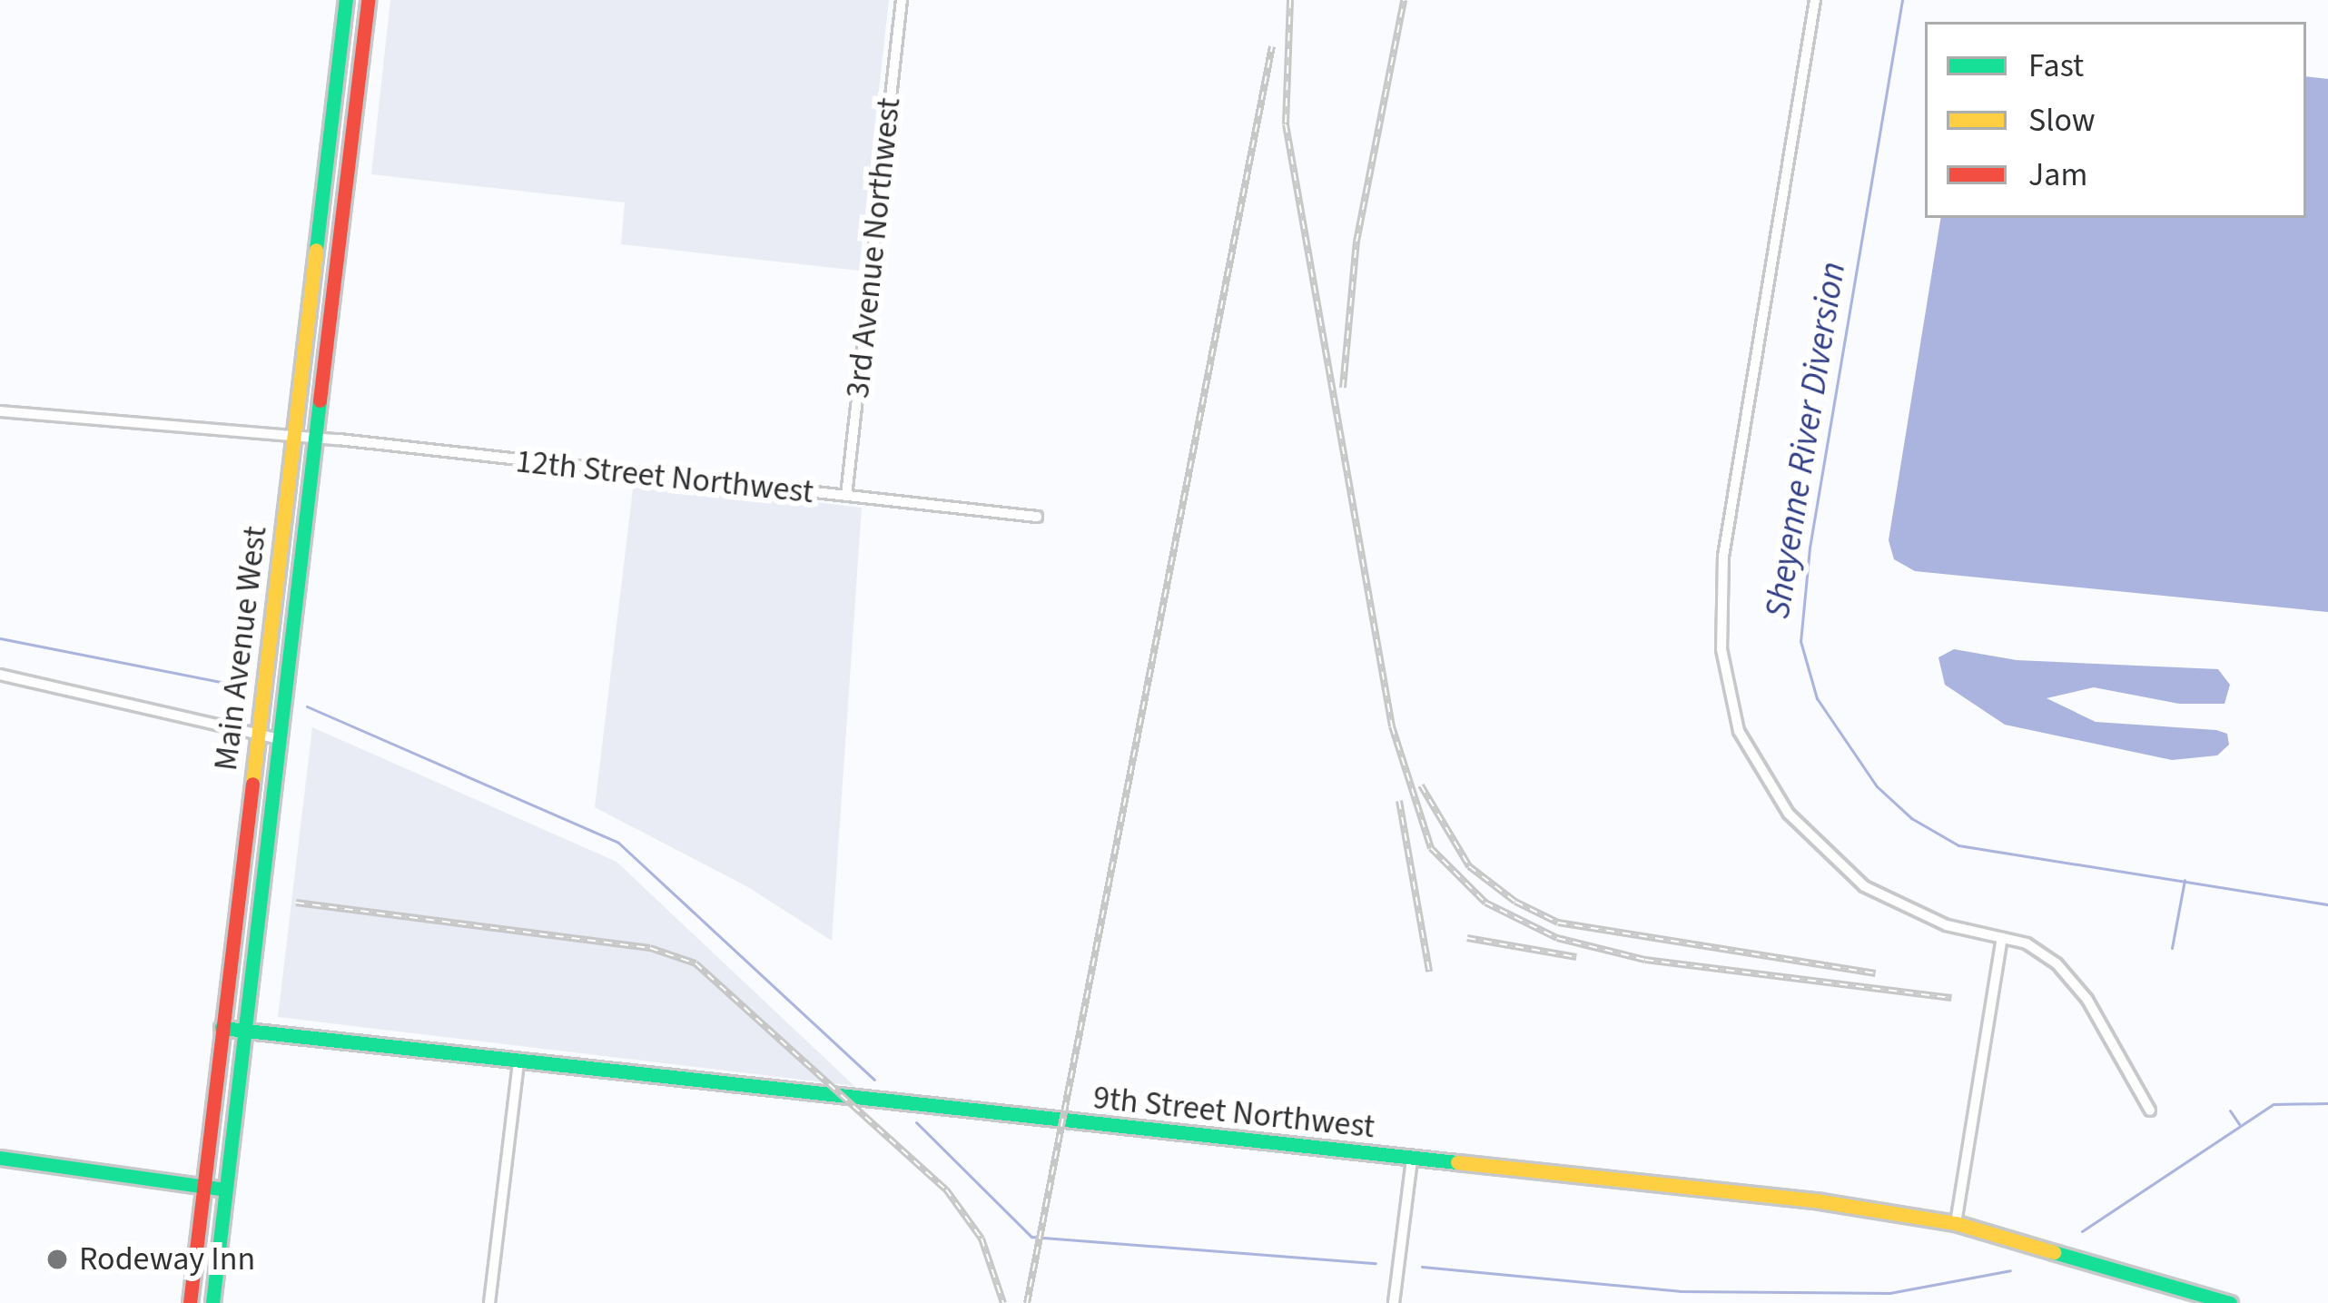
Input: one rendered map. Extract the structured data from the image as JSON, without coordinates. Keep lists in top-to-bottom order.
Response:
{
  "streets": {
    "main road": ["Main Avenue West", "9th Street Northwest"],
    "street": ["3rd Avenue Northwest", "12th Street Northwest"]
  },
  "crossings": [
    ["3rd Avenue Northwest", "12th Street Northwest"],
    ["12th Street Northwest", "Main Avenue West"],
    ["Main Avenue West", "9th Street Northwest"]
  ],
  "water": ["Sheyenne River Diversion"],
  "places": ["Rodeway Inn"],
  "legend": ["Fast", "Slow", "Jam"]
}
